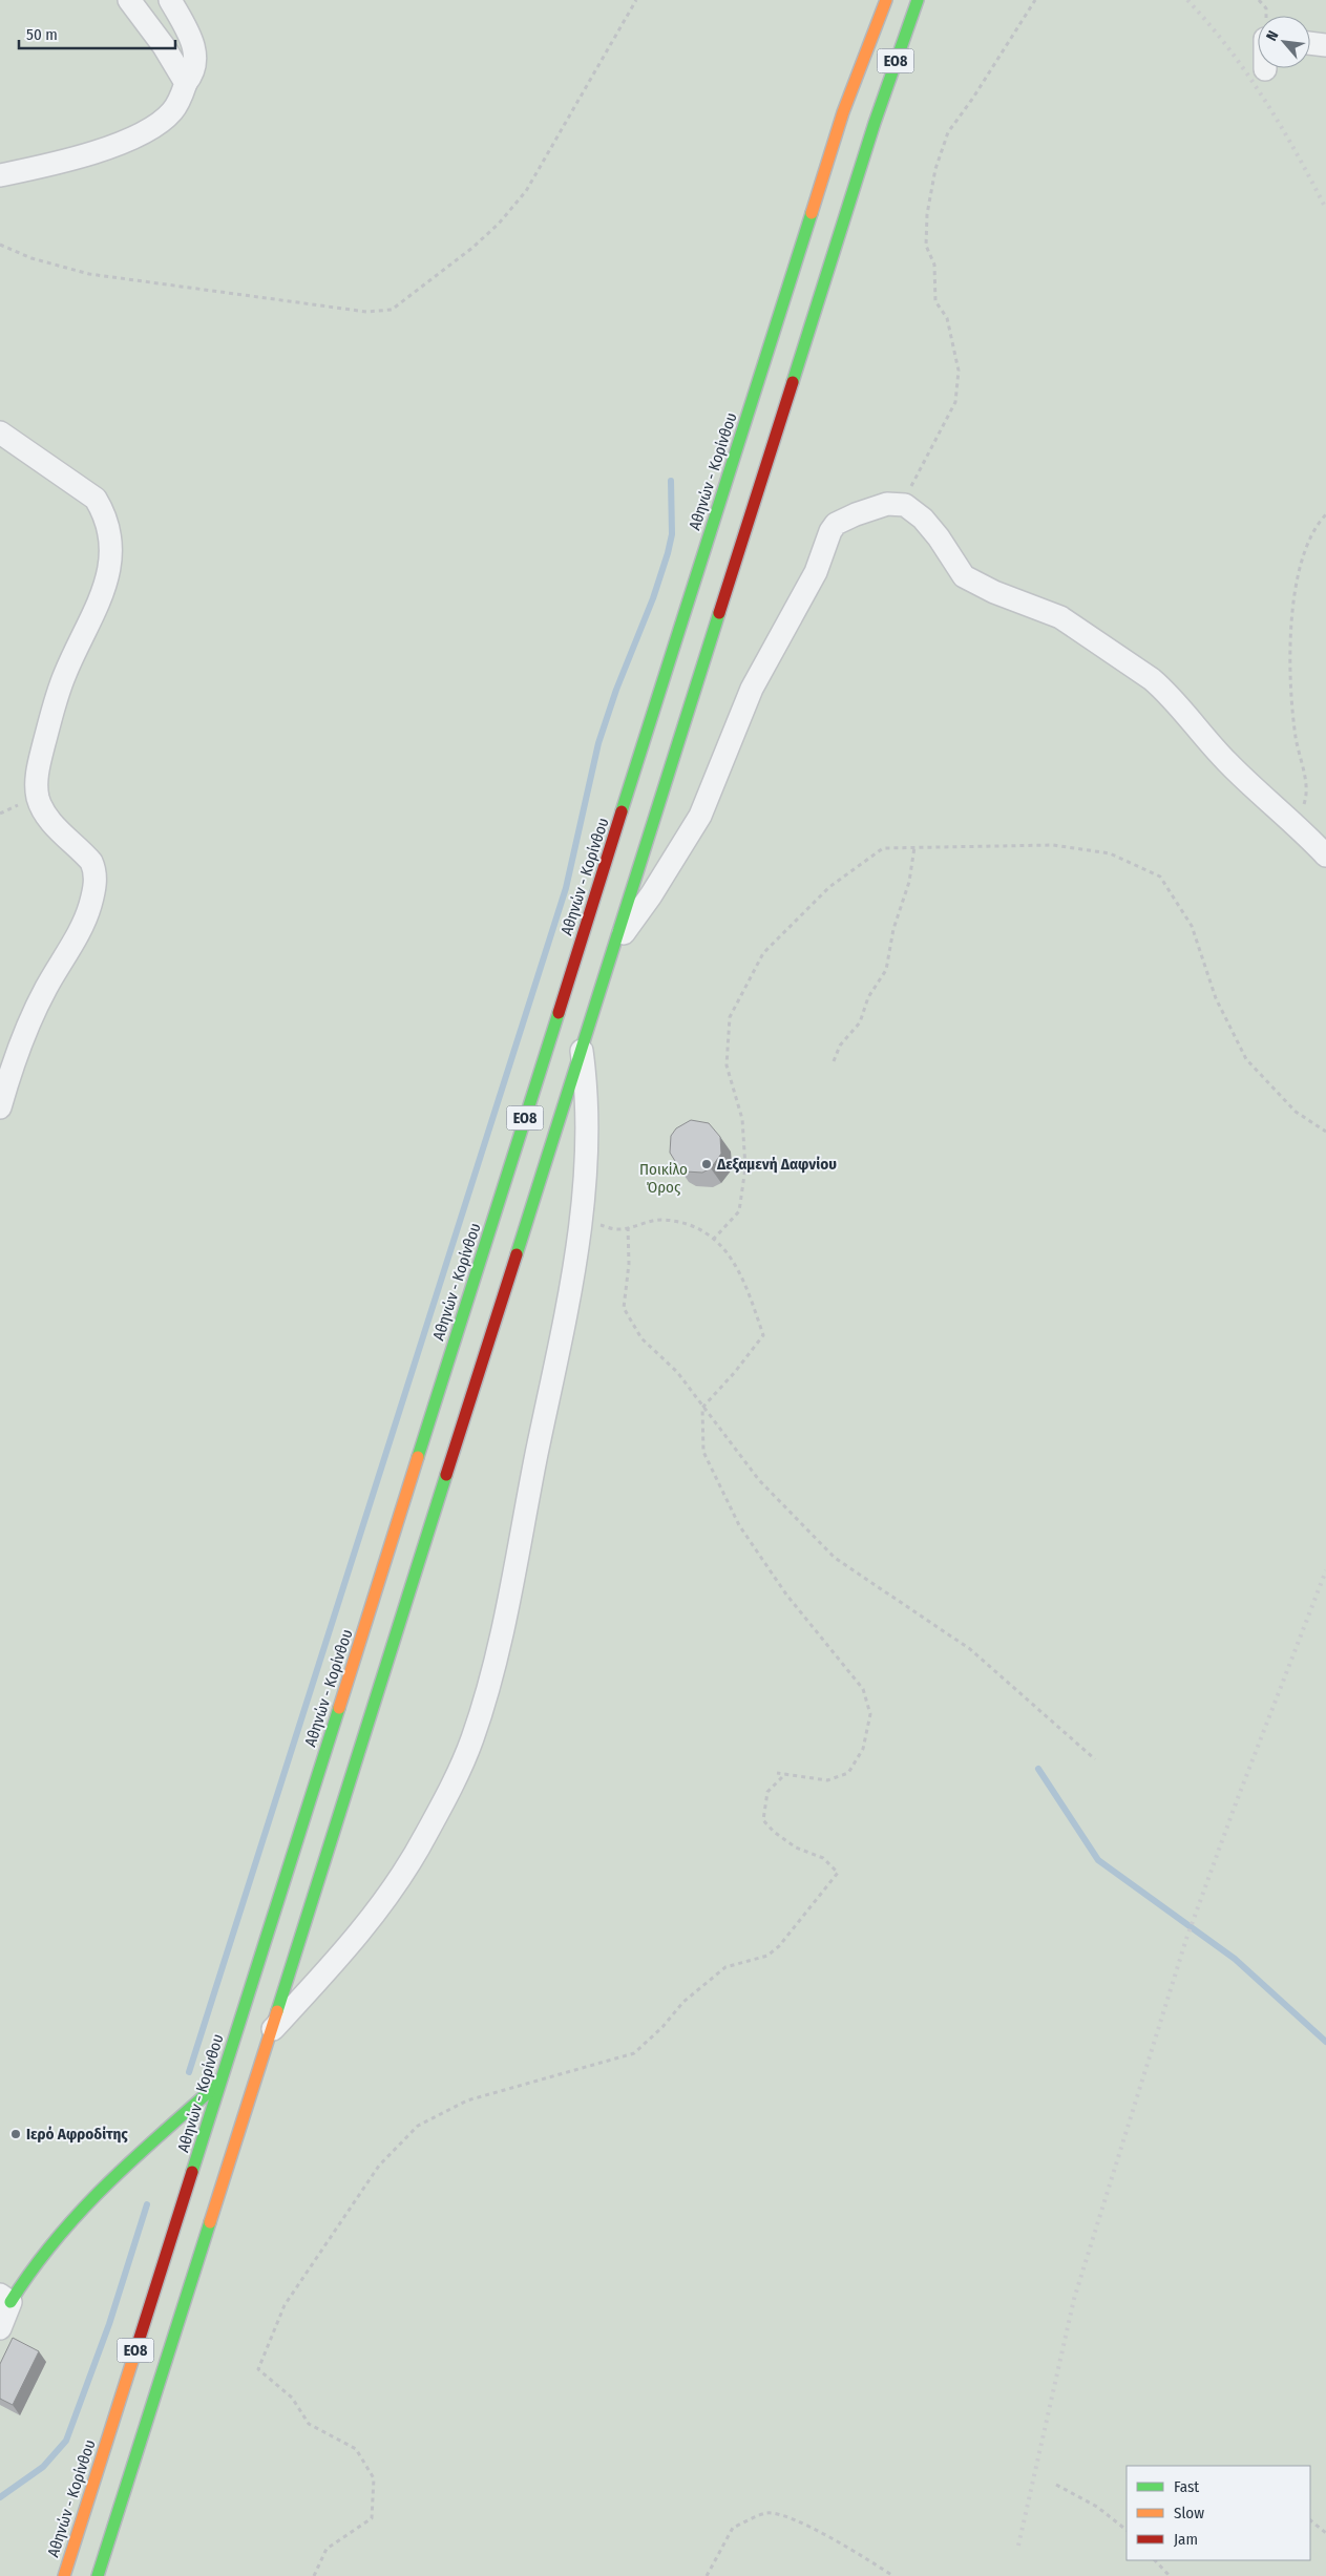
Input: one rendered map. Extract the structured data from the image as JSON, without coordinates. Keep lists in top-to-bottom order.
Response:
{
  "streets": {
    "highway": ["ΕΟ8", "Αθηνών - Κορίνθου"]
  },
  "parks": ["Ποικίλο Όρος"],
  "places": ["Δεξαμενή Δαφνίου", "Ιερό Αφροδίτης"],
  "legend": ["Fast", "Slow", "Jam"],
  "scale_bar": "50 m",
  "north": "top left"
}
